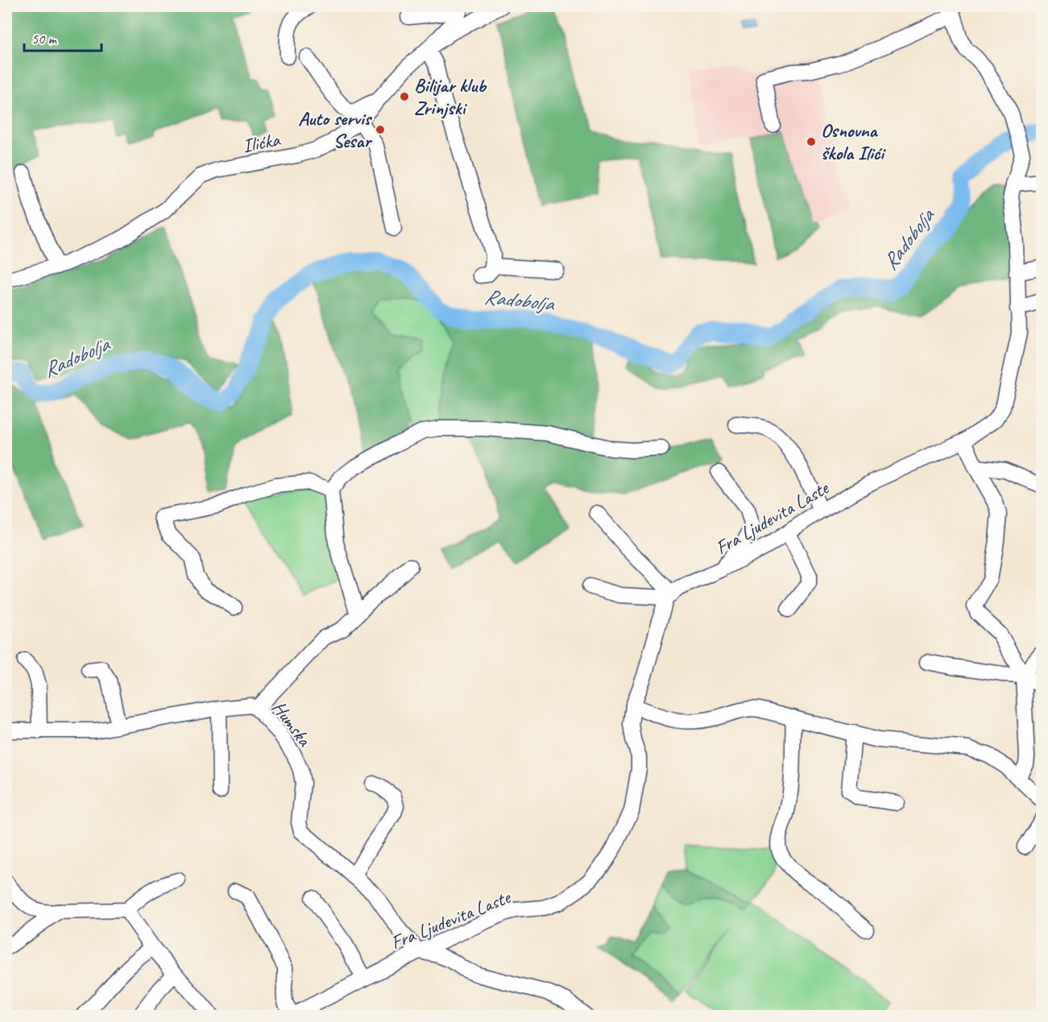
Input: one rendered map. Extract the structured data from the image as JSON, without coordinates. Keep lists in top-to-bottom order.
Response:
{
  "streets": {
    "street": ["Ilićka", "Fra Ljudevita Laste", "Humska"]
  },
  "crossings": [
    ["Fra Ljudevita Laste", "Humska"]
  ],
  "water": ["Radobolja"],
  "places": ["Bilijar klub Zrinjski", "Auto servis Sesar", "Osnovna škola Ilići"],
  "scale_bar": "50 m"
}
